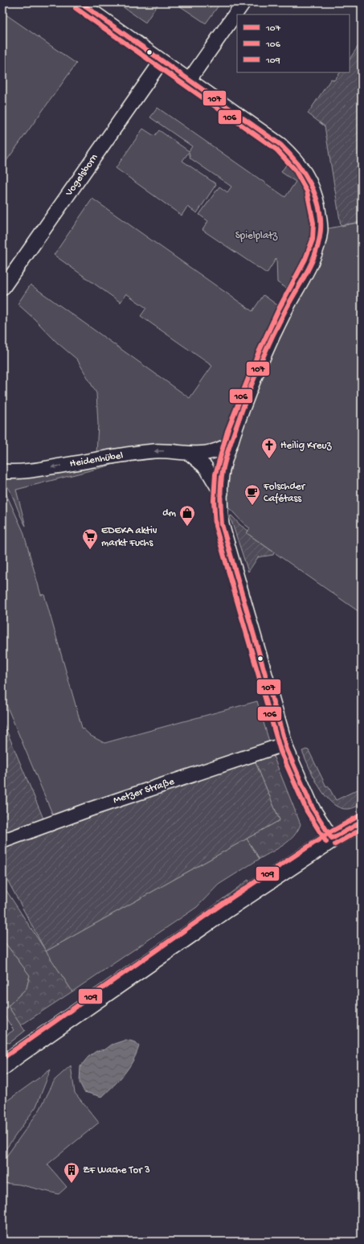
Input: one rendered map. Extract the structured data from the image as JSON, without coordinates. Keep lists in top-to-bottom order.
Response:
{
  "streets": {
    "street": ["Vogelsborn", "Heidenhübel", "Metzer Straße"]
  },
  "one_way": ["Heidenhübel"],
  "parks": ["Spielplatz"],
  "places": {
    "church": ["Heilig Kreuz"],
    "cafe": ["Folschder Cafétass"],
    "shop": ["dm"],
    "supermarket": ["EDEKA aktiv markt Fuchs"],
    "building": ["ZF Wache Tor 3"]
  },
  "lines": ["transit line 107", "transit line 106", "transit line 109"],
  "legend": ["107", "106", "109"]
}
